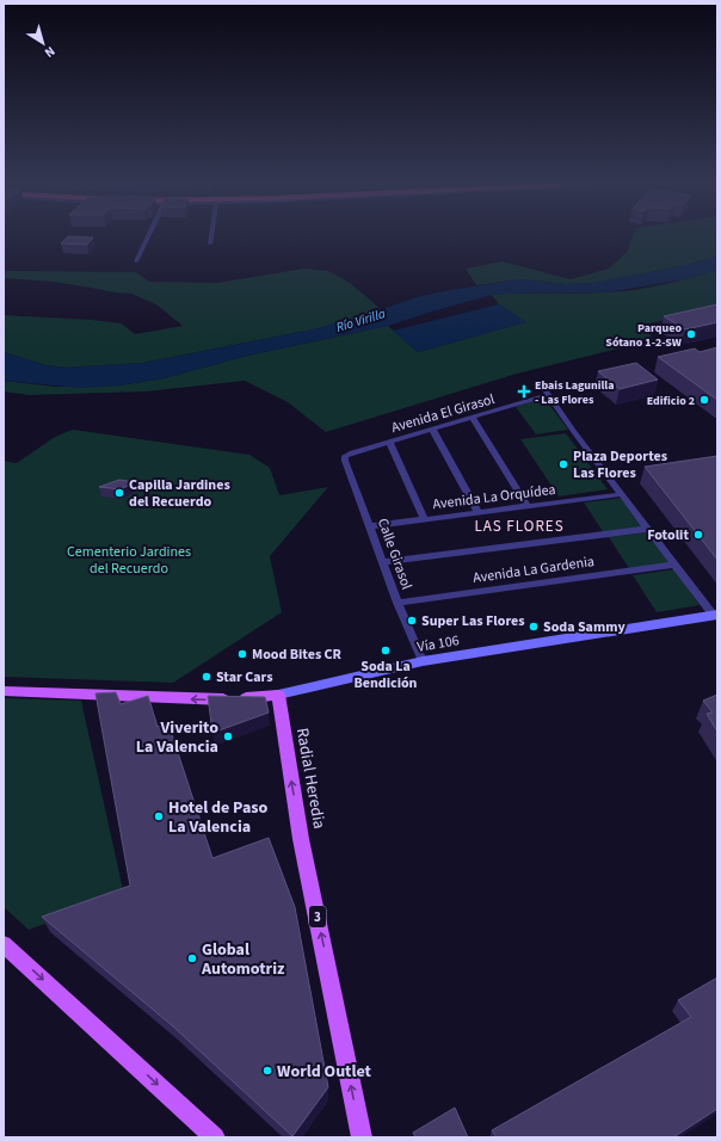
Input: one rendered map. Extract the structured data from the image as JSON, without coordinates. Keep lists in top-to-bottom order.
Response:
{
  "streets": {
    "main road": ["Vía 106", "Radial Heredia", "3"],
    "street": [
      "Avenida El Girasol",
      "Avenida La Orquídea",
      "Calle Girasol",
      "Avenida La Gardenia"
    ]
  },
  "crossings": [
    ["Avenida El Girasol", "Calle Girasol"],
    ["Avenida La Orquídea", "Calle Girasol"],
    ["Calle Girasol", "Avenida La Gardenia"],
    ["Calle Girasol", "Vía 106"],
    ["Vía 106", "Radial Heredia"]
  ],
  "one_way": ["Radial Heredia"],
  "districts": ["LAS FLORES"],
  "water": ["Río Virilla"],
  "parks": ["Cementerio Jardines del Recuerdo"],
  "places": {
    "other": [
      "Parqueo Sótano 1-2-SW",
      "Edificio 2",
      "Plaza Deportes Las Flores",
      "Capilla Jardines del Recuerdo",
      "Fotolit",
      "Super Las Flores",
      "Soda Sammy",
      "Soda La Bendición",
      "Mood Bites CR",
      "Star Cars",
      "Viverito La Valencia",
      "Hotel de Paso La Valencia",
      "Global Automotriz",
      "World Outlet"
    ],
    "health": ["Ebais Lagunilla - Las Flores"]
  },
  "north": "bottom right"
}
